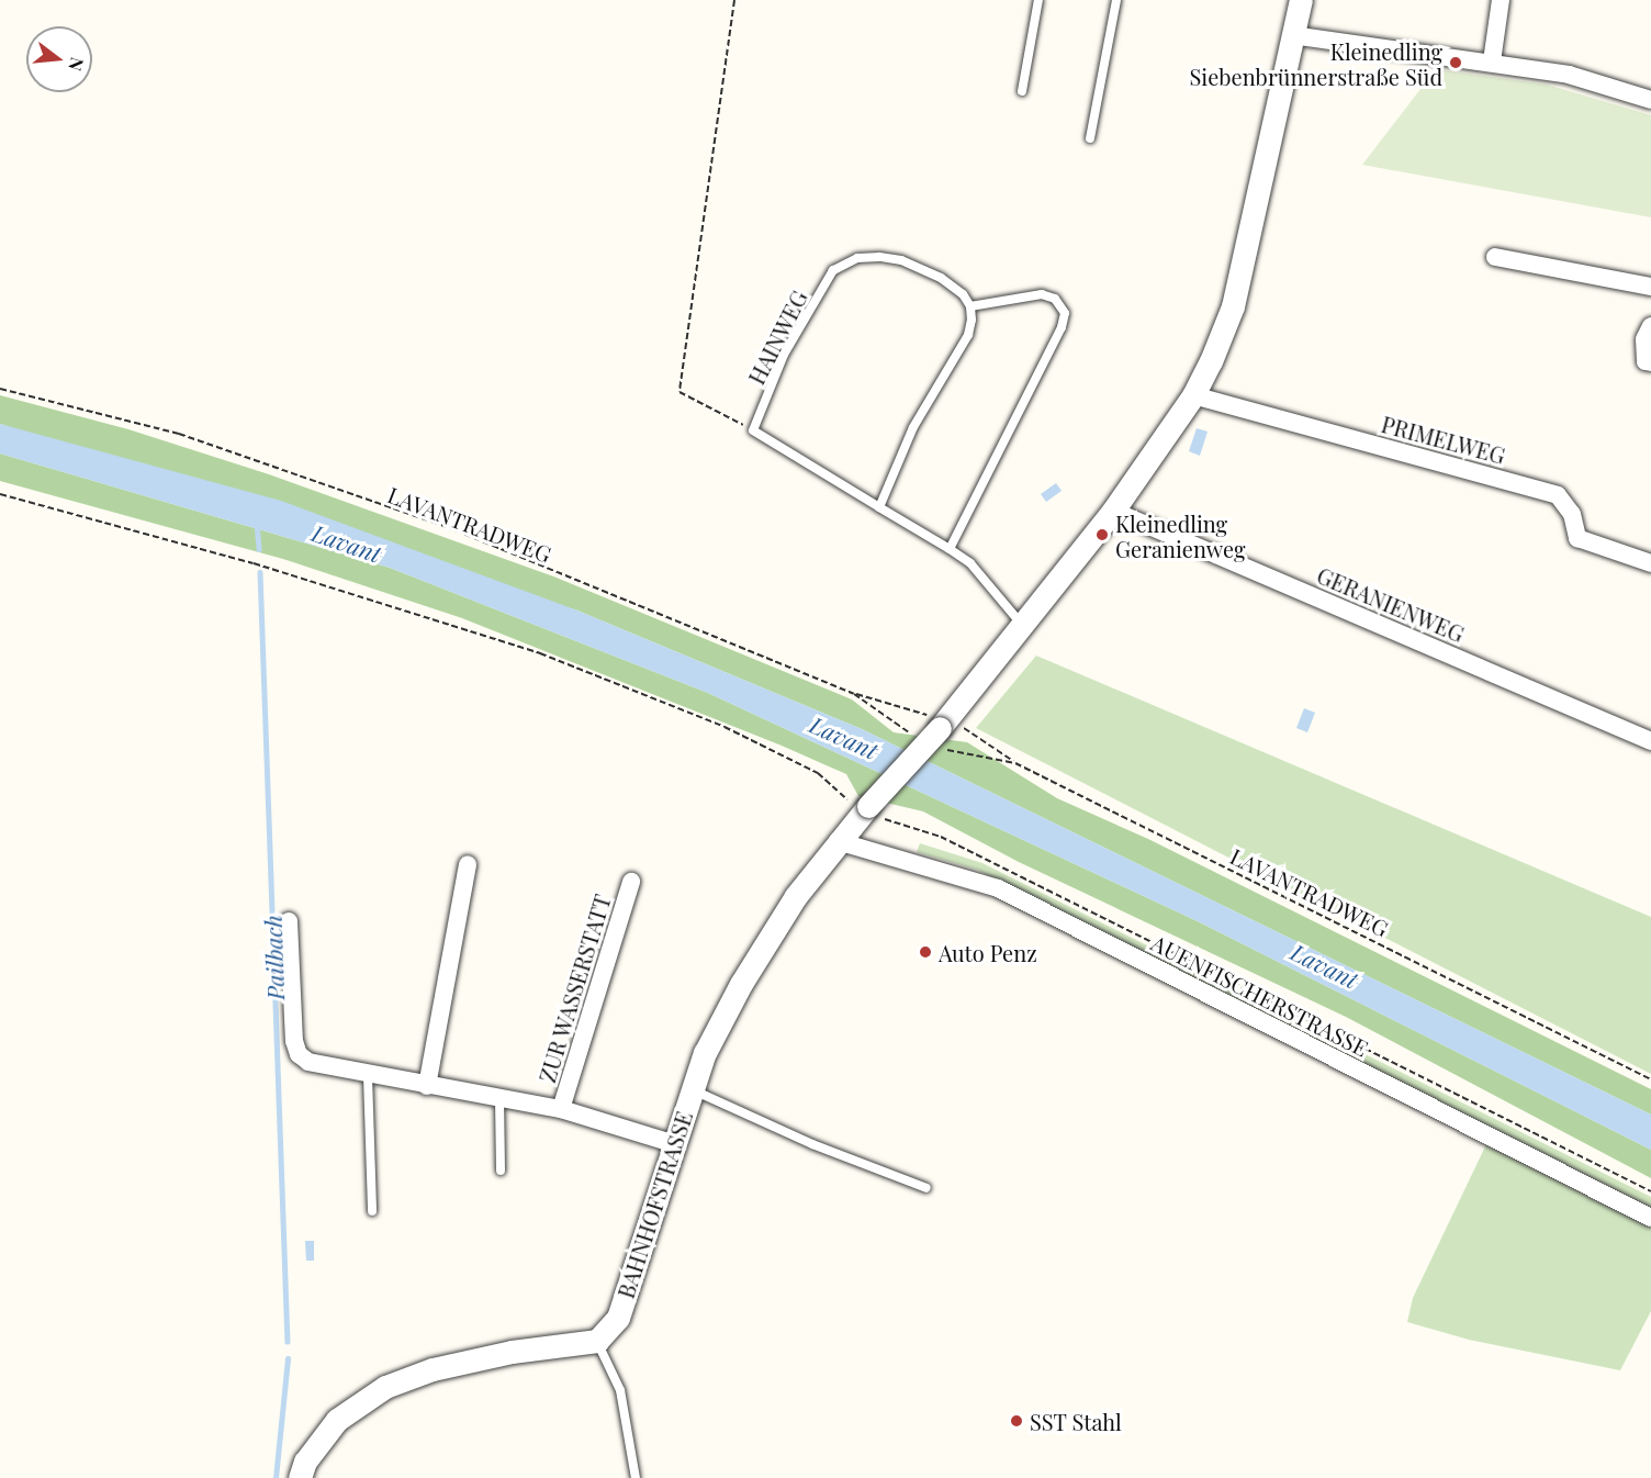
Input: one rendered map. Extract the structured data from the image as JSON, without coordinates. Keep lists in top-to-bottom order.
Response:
{
  "streets": {
    "street": [
      "PRIMELWEG",
      "GERANIENWEG",
      "ZUR WASSERSTATT",
      "AUENFISCHERSTRASSE",
      "BAHNHOFSTRASSE"
    ],
    "lane": ["HAINWEG"],
    "path": ["LAVANTRADWEG"]
  },
  "crossings": [
    ["PRIMELWEG", "BAHNHOFSTRASSE"],
    ["GERANIENWEG", "BAHNHOFSTRASSE"],
    ["ZUR WASSERSTATT", "BAHNHOFSTRASSE"],
    ["AUENFISCHERSTRASSE", "BAHNHOFSTRASSE"]
  ],
  "water": ["Lavant", "Pailbach"],
  "places": [
    "Kleinedling Siebenbrünnerstraße Süd",
    "Kleinedling Geranienweg",
    "Auto Penz",
    "SST Stahl"
  ],
  "north": "right"
}
